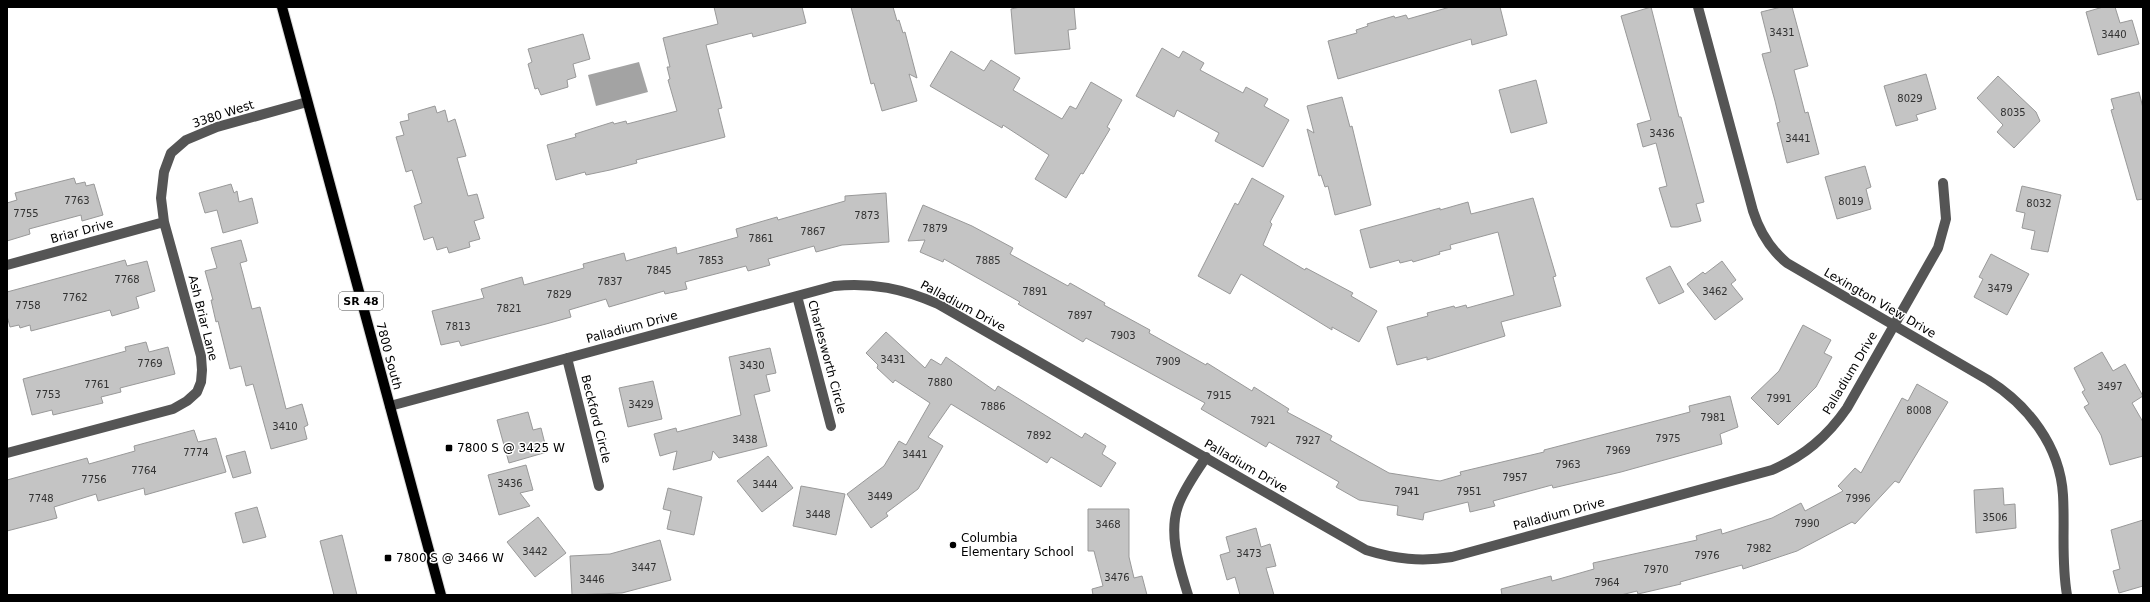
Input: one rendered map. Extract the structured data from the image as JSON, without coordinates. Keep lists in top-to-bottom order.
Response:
{
  "streets": {
    "main road": ["SR 48", "7800 South"],
    "street": [
      "3380 West",
      "Briar Drive",
      "Lexington View Drive",
      "Palladium Drive",
      "Ash Briar Lane",
      "Charlesworth Circle",
      "Beckford Circle"
    ]
  },
  "crossings": [
    ["3380 West", "Ash Briar Lane"],
    ["3380 West", "7800 South"],
    ["Briar Drive", "Ash Briar Lane"],
    ["Lexington View Drive", "Palladium Drive"],
    ["Palladium Drive", "7800 South"],
    ["Palladium Drive", "Charlesworth Circle"],
    ["Palladium Drive", "Beckford Circle"]
  ],
  "places": {
    "transit": ["7800 S @ 3425 W", "7800 S @ 3466 W"],
    "other": ["Columbia Elementary School"]
  },
  "house_numbers": [
    "3431",
    "3440",
    "8029",
    "8035",
    "3436",
    "3441",
    "7763",
    "8019",
    "8032",
    "7755",
    "7873",
    "7879",
    "7867",
    "7861",
    "7853",
    "7885",
    "7845",
    "7768",
    "7837",
    "3479",
    "7891",
    "3462",
    "7829",
    "7762",
    "7758",
    "7821",
    "7897",
    "7813",
    "7903",
    "3431",
    "7909",
    "7769",
    "3430",
    "7880",
    "7761",
    "3497",
    "7753",
    "7915",
    "7991",
    "3429",
    "7886",
    "8008",
    "7981",
    "7921",
    "3410",
    "7892",
    "7975",
    "3438",
    "7927",
    "7969",
    "7774",
    "3441",
    "7963",
    "7764",
    "7957",
    "7756",
    "3436",
    "3444",
    "7941",
    "7951",
    "3449",
    "7748",
    "7996",
    "3448",
    "3506",
    "7990",
    "3468",
    "7982",
    "3442",
    "3473",
    "7976",
    "3447",
    "7970",
    "3476",
    "3446",
    "7964"
  ]
}
